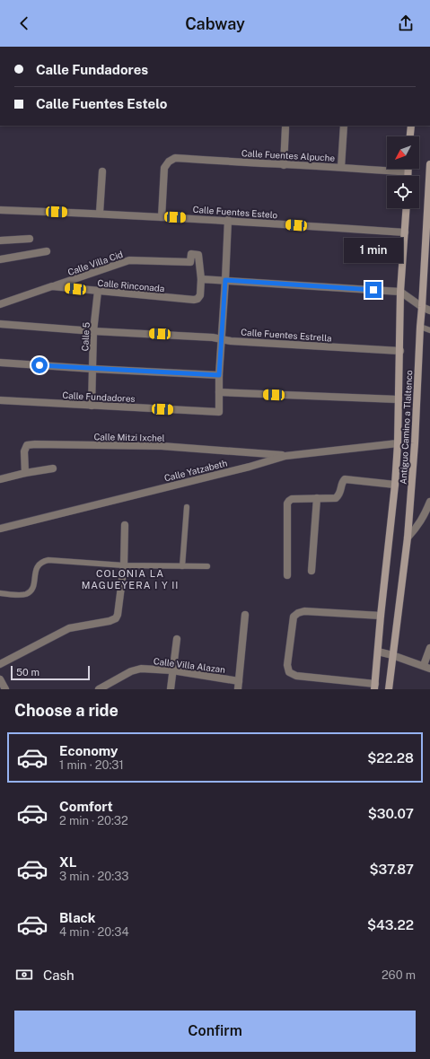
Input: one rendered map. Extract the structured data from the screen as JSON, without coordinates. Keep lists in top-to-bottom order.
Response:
{
  "streets": {
    "street": [
      "Calle Fuentes Alpuche",
      "Calle Fuentes Estelo",
      "Calle Villa Cid",
      "Calle Rinconada",
      "Calle Fuentes Estrella",
      "Calle 5",
      "Calle Fundadores",
      "Antiguo Camino a Tlaltenco",
      "Calle Mitzi Ixchel",
      "Calle Yatzabeth",
      "Calle Villa Alazan"
    ]
  },
  "crossings": [
    ["Calle Fuentes Alpuche", "Calle Fuentes Estelo"],
    ["Calle Villa Cid", "Calle Rinconada"],
    ["Calle Rinconada", "Calle 5"],
    ["Calle Fuentes Estrella", "Calle 5"],
    ["Calle 5", "Calle Fundadores"],
    ["Calle Mitzi Ixchel", "Calle Yatzabeth"]
  ],
  "districts": ["COLONIA LA MAGUEYERA I Y II"],
  "scale_bar": "50 m",
  "north": "bottom left",
  "page": {
    "header": "Cabway",
    "banner": ["Calle Fundadores", "Calle Fuentes Estelo"],
    "bubble": "1 min",
    "scale": "50 m",
    "heading": "Choose a ride",
    "list": [
      {
        "name": "Economy",
        "note": "1 min · 20:31",
        "value": "$22.28"
      },
      {
        "name": "Comfort",
        "note": "2 min · 20:32",
        "value": "$30.07"
      },
      {
        "name": "XL",
        "note": "3 min · 20:33",
        "value": "$37.87"
      },
      {
        "name": "Black",
        "note": "4 min · 20:34",
        "value": "$43.22"
      }
    ],
    "pay": ["Cash", "260 m"],
    "buttons": "Confirm"
  }
}
